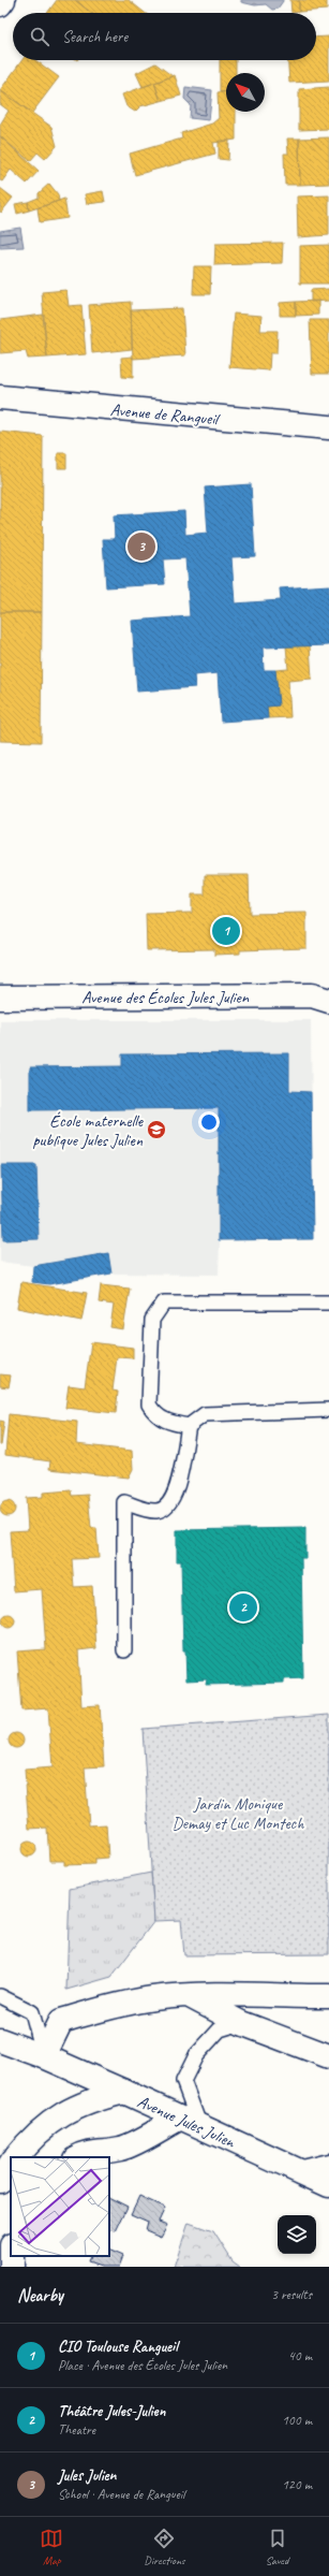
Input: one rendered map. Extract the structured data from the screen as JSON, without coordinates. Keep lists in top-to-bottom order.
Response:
{
  "streets": {
    "main road": ["Avenue de Rangueil", "Avenue des Écoles Jules Julien", "Avenue Jules Julien"]
  },
  "parks": ["Jardin Monique Demay et Luc Montech"],
  "places": {
    "school or university": ["École maternelle publique Jules Julien"]
  },
  "north": "top left",
  "page": {
    "search": "Search here",
    "pins": ["3", "1", "2"],
    "heading": ["Nearby", "3 results"],
    "list": [
      {
        "mark": "1",
        "name": "CIO Toulouse Rangueil",
        "note": "Place · Avenue des Écoles Jules Julien",
        "value": "40 m"
      },
      {
        "mark": "2",
        "name": "Théâtre Jules-Julien",
        "note": "Theatre",
        "value": "100 m"
      },
      {
        "mark": "3",
        "name": "Jules Julien",
        "note": "School · Avenue de Rangueil",
        "value": "120 m"
      }
    ],
    "nav": ["Map", "Directions", "Saved"]
  }
}
